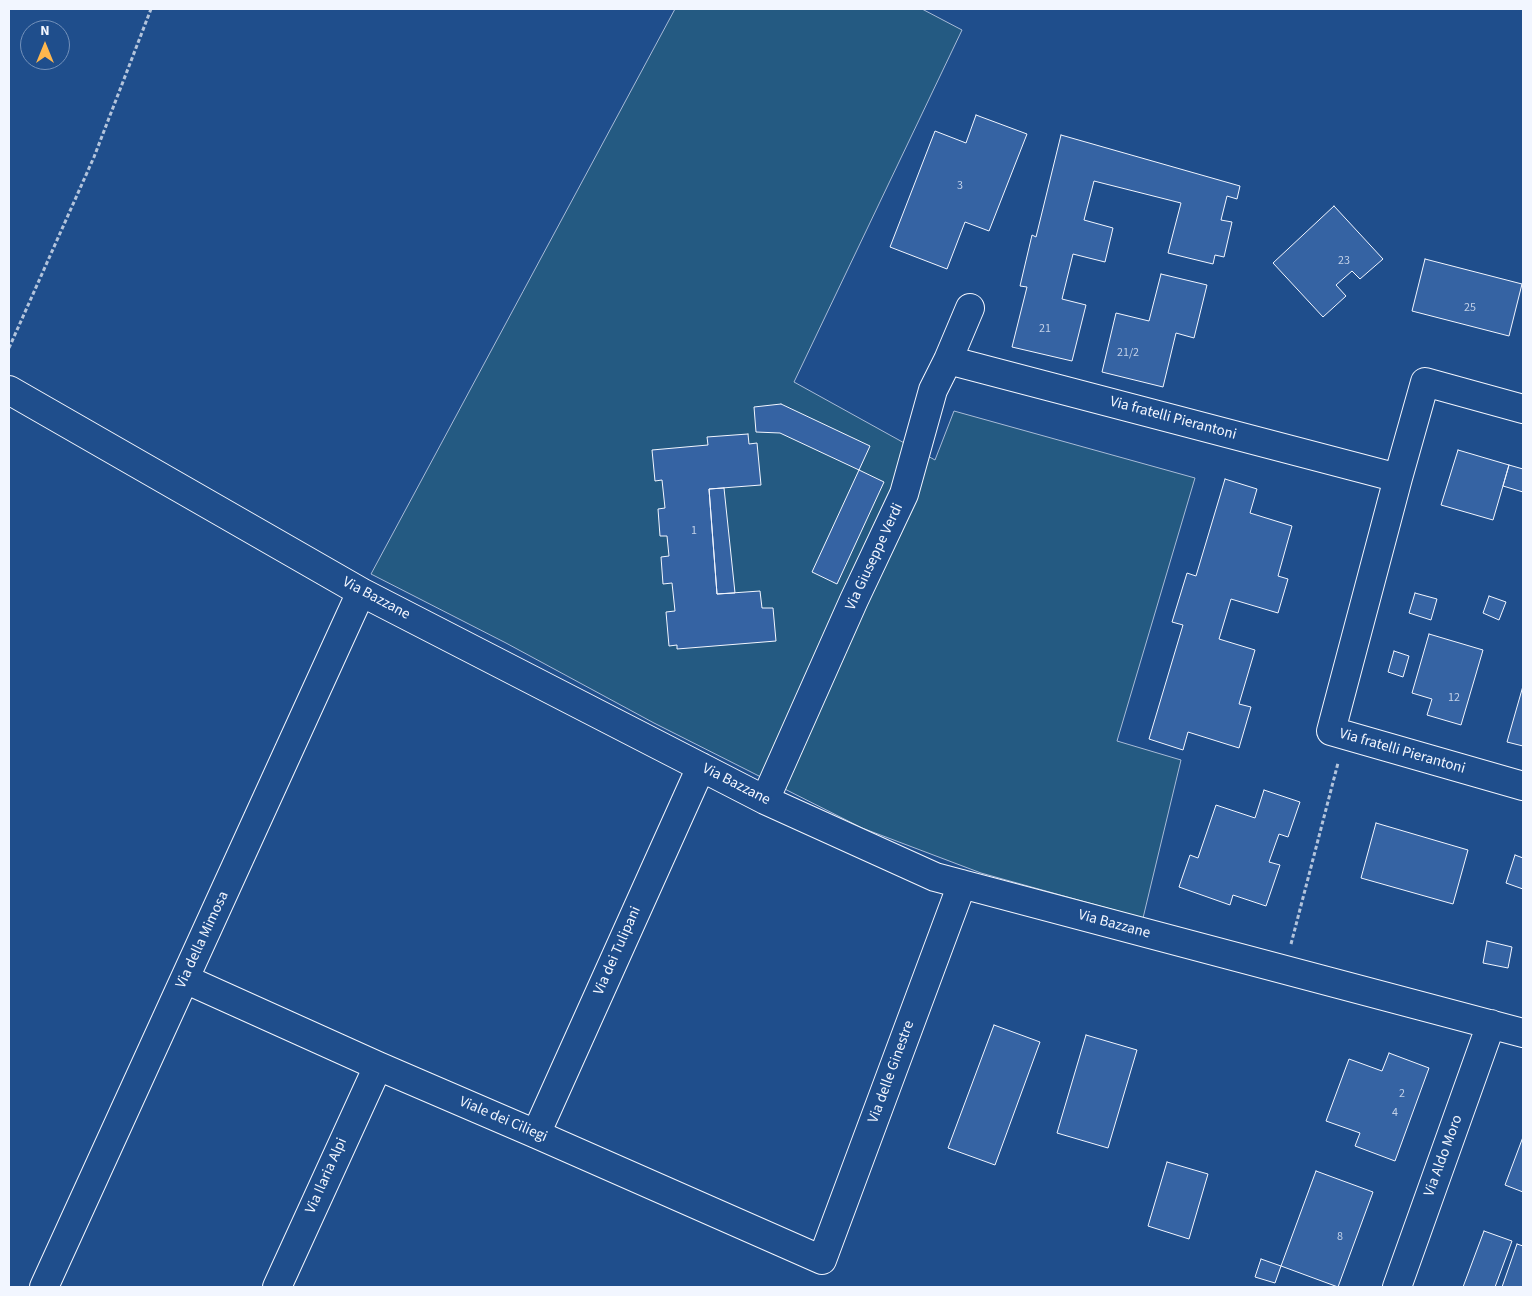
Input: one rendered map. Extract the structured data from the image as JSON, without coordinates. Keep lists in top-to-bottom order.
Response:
{
  "streets": {
    "street": [
      "Via fratelli Pierantoni",
      "Via Giuseppe Verdi",
      "Via Bazzane",
      "Via della Mimosa",
      "Via dei Tulipani",
      "Via delle Ginestre",
      "Viale dei Ciliegi",
      "Via Aldo Moro",
      "Via Ilaria Alpi"
    ]
  },
  "crossings": [
    ["Via fratelli Pierantoni", "Via Giuseppe Verdi"],
    ["Via Giuseppe Verdi", "Via Bazzane"],
    ["Via Bazzane", "Via della Mimosa"],
    ["Via Bazzane", "Via dei Tulipani"],
    ["Via Bazzane", "Via delle Ginestre"],
    ["Via Bazzane", "Via Aldo Moro"],
    ["Via della Mimosa", "Viale dei Ciliegi"],
    ["Via dei Tulipani", "Viale dei Ciliegi"],
    ["Via delle Ginestre", "Viale dei Ciliegi"],
    ["Viale dei Ciliegi", "Via Ilaria Alpi"]
  ],
  "house_numbers": [
    "3",
    "23",
    "25",
    "21",
    "21/2",
    "1",
    "12",
    "2",
    "4",
    "8"
  ],
  "north": "top"
}
